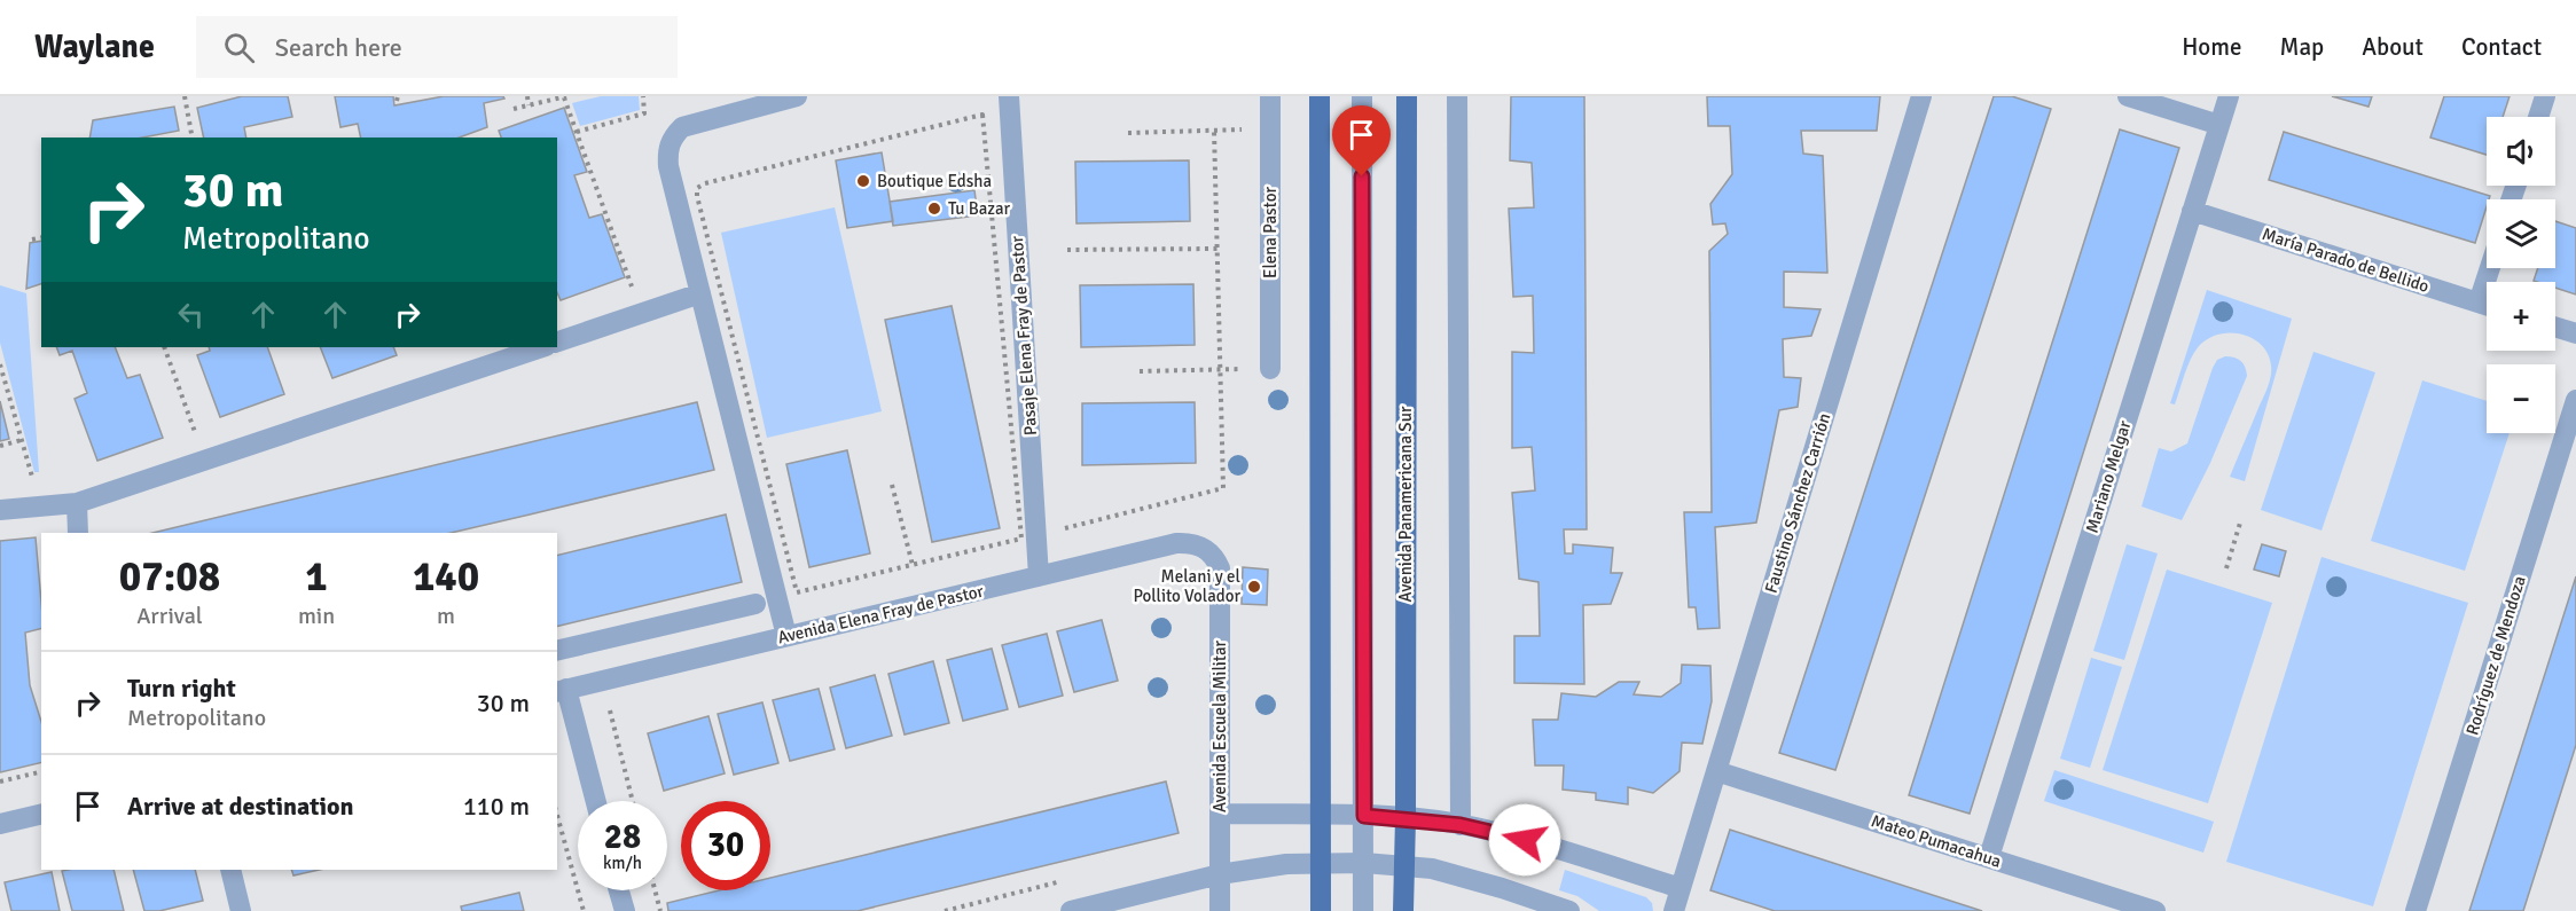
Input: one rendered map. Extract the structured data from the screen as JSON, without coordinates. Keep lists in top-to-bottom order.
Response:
{
  "streets": {
    "main road": ["Avenida Panamericana Sur"],
    "street": [
      "Elena Pastor",
      "María Parado de Bellido",
      "Pasaje Elena Fray de Pastor",
      "Mariano Melgar",
      "Faustino Sánchez Carrión",
      "Avenida Elena Fray de Pastor",
      "Rodríguez de Mendoza",
      "Avenida Escuela Militar",
      "Mateo Pumacahua"
    ]
  },
  "crossings": [
    ["María Parado de Bellido", "Mariano Melgar"],
    ["Pasaje Elena Fray de Pastor", "Avenida Elena Fray de Pastor"],
    ["Mariano Melgar", "Mateo Pumacahua"],
    ["Faustino Sánchez Carrión", "Mateo Pumacahua"],
    ["Avenida Elena Fray de Pastor", "Avenida Escuela Militar"]
  ],
  "places": ["Boutique Edsha", "Tu Bazar", "Melani y el Pollito Volador"],
  "page": {
    "header": "Waylane",
    "search": "Search here",
    "nav": [
      "Home",
      "Map",
      "About",
      "Contact"
    ],
    "map_buttons": ["+", "−"],
    "turn": ["30 m", "Metropolitano"],
    "eta": [
      "07:08",
      "Arrival",
      "1",
      "min",
      "140",
      "m"
    ],
    "list": [
      {
        "name": "Turn right",
        "note": "Metropolitano",
        "value": "30 m"
      },
      {
        "name": "Arrive at destination",
        "value": "110 m"
      }
    ],
    "speed": "28 km/h",
    "limit": "30"
  }
}
